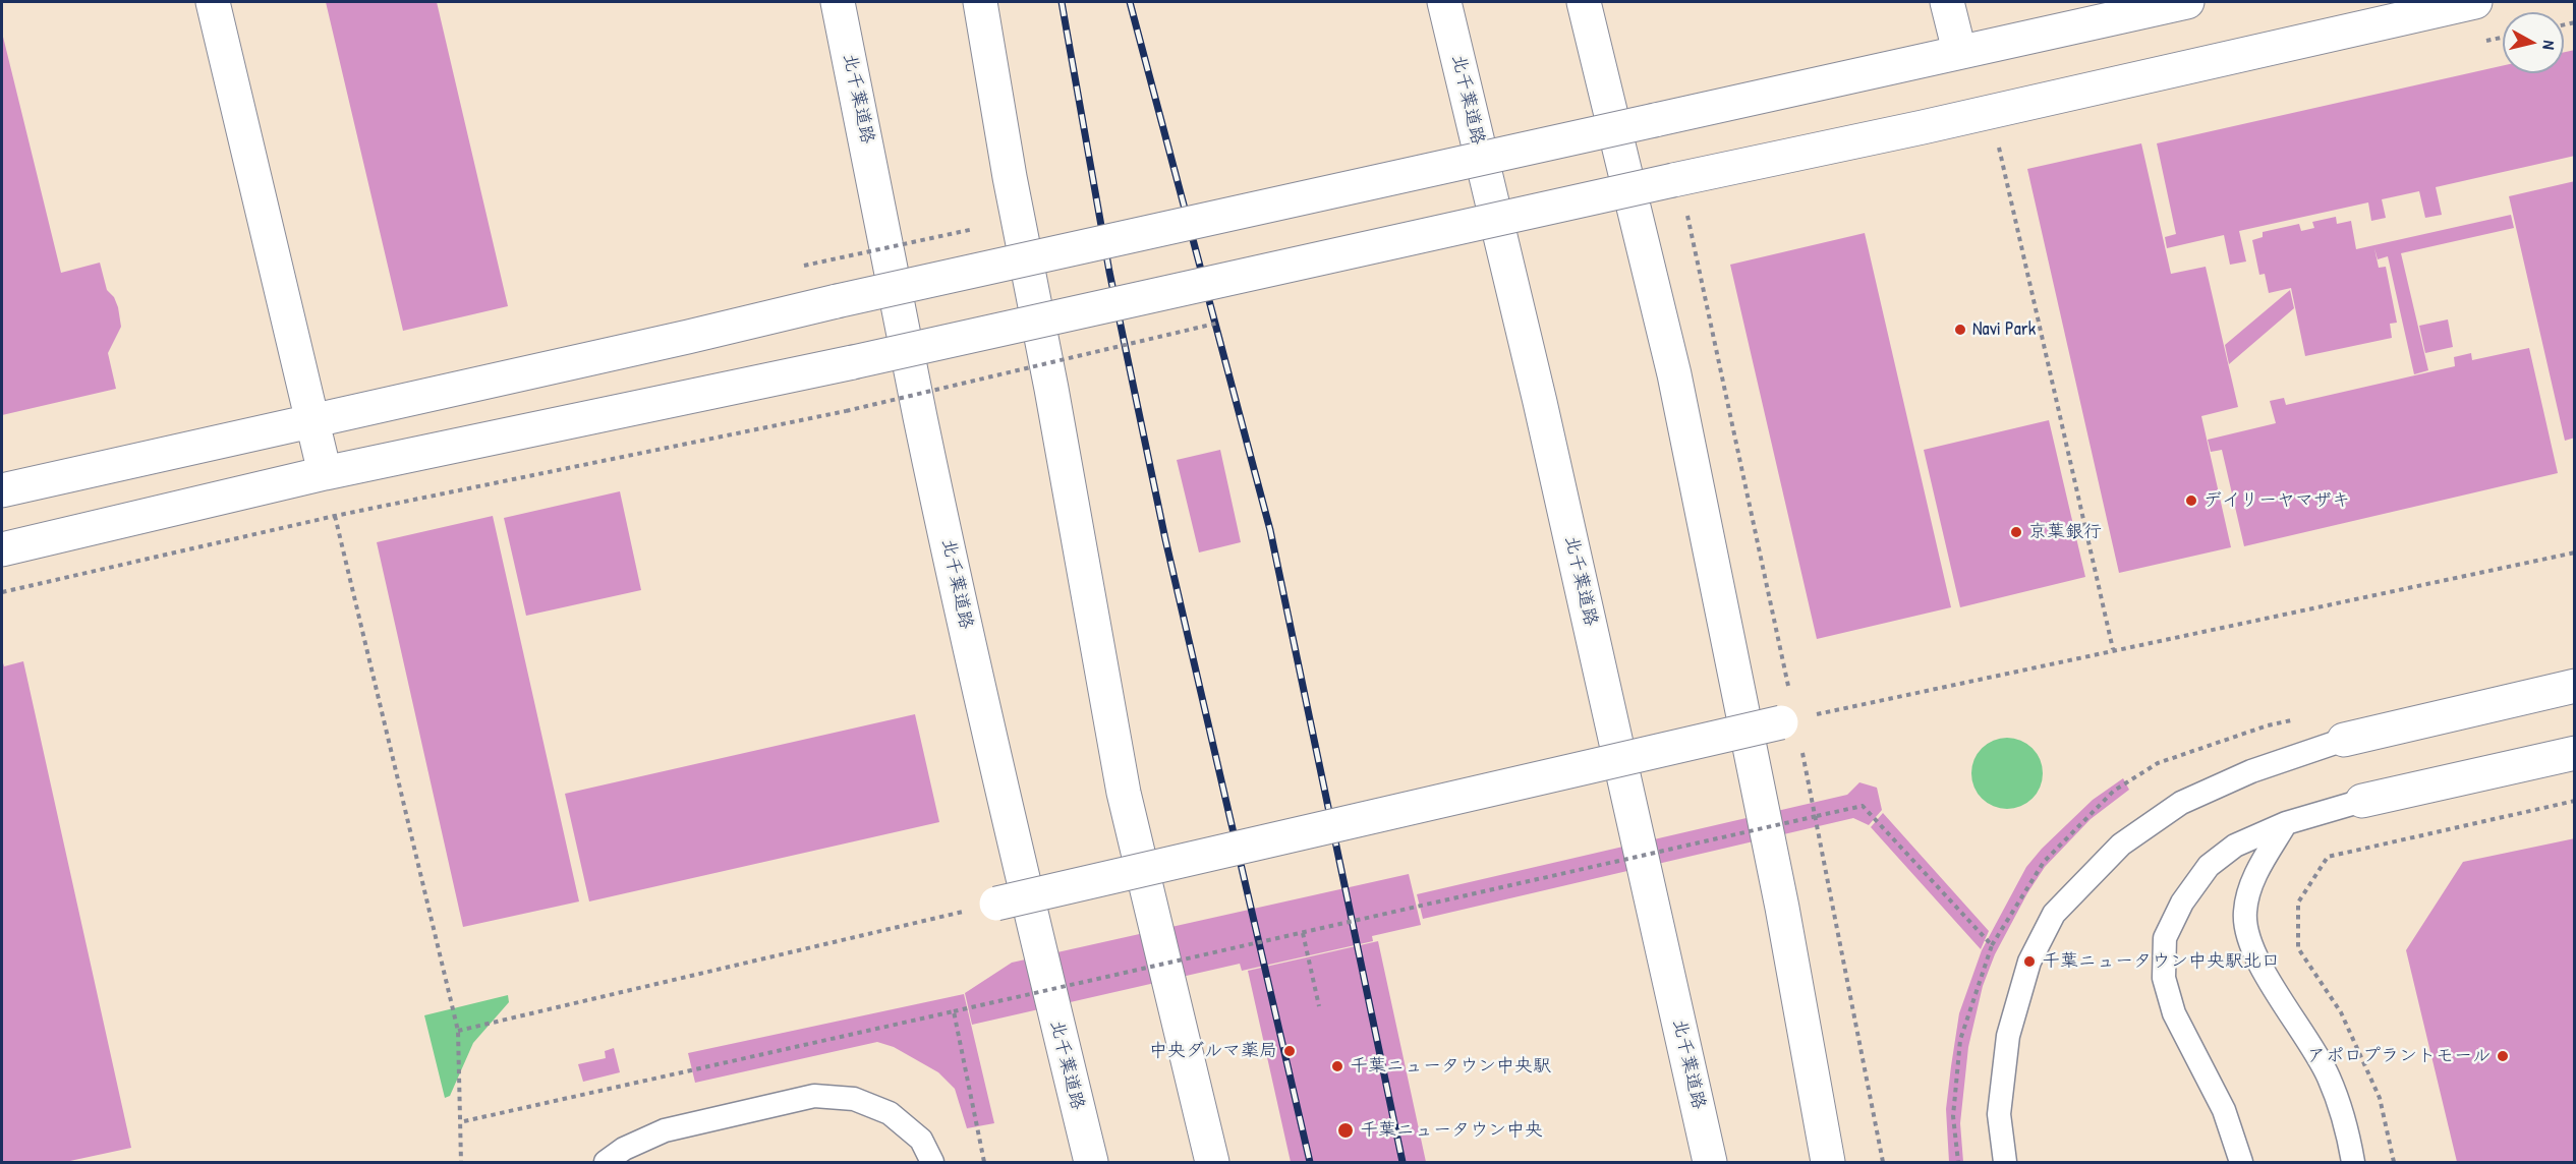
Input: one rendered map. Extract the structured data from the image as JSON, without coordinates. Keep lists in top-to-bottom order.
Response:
{
  "streets": {
    "main road": ["北千葉道路"]
  },
  "places": [
    "Navi Park",
    "デイリーヤマザキ",
    "京葉銀行",
    "千葉ニュータウン中央駅北口",
    "中央ダルマ薬局",
    "アポロプラントモール",
    "千葉ニュータウン中央駅",
    "千葉ニュータウン中央"
  ],
  "north": "right"
}
